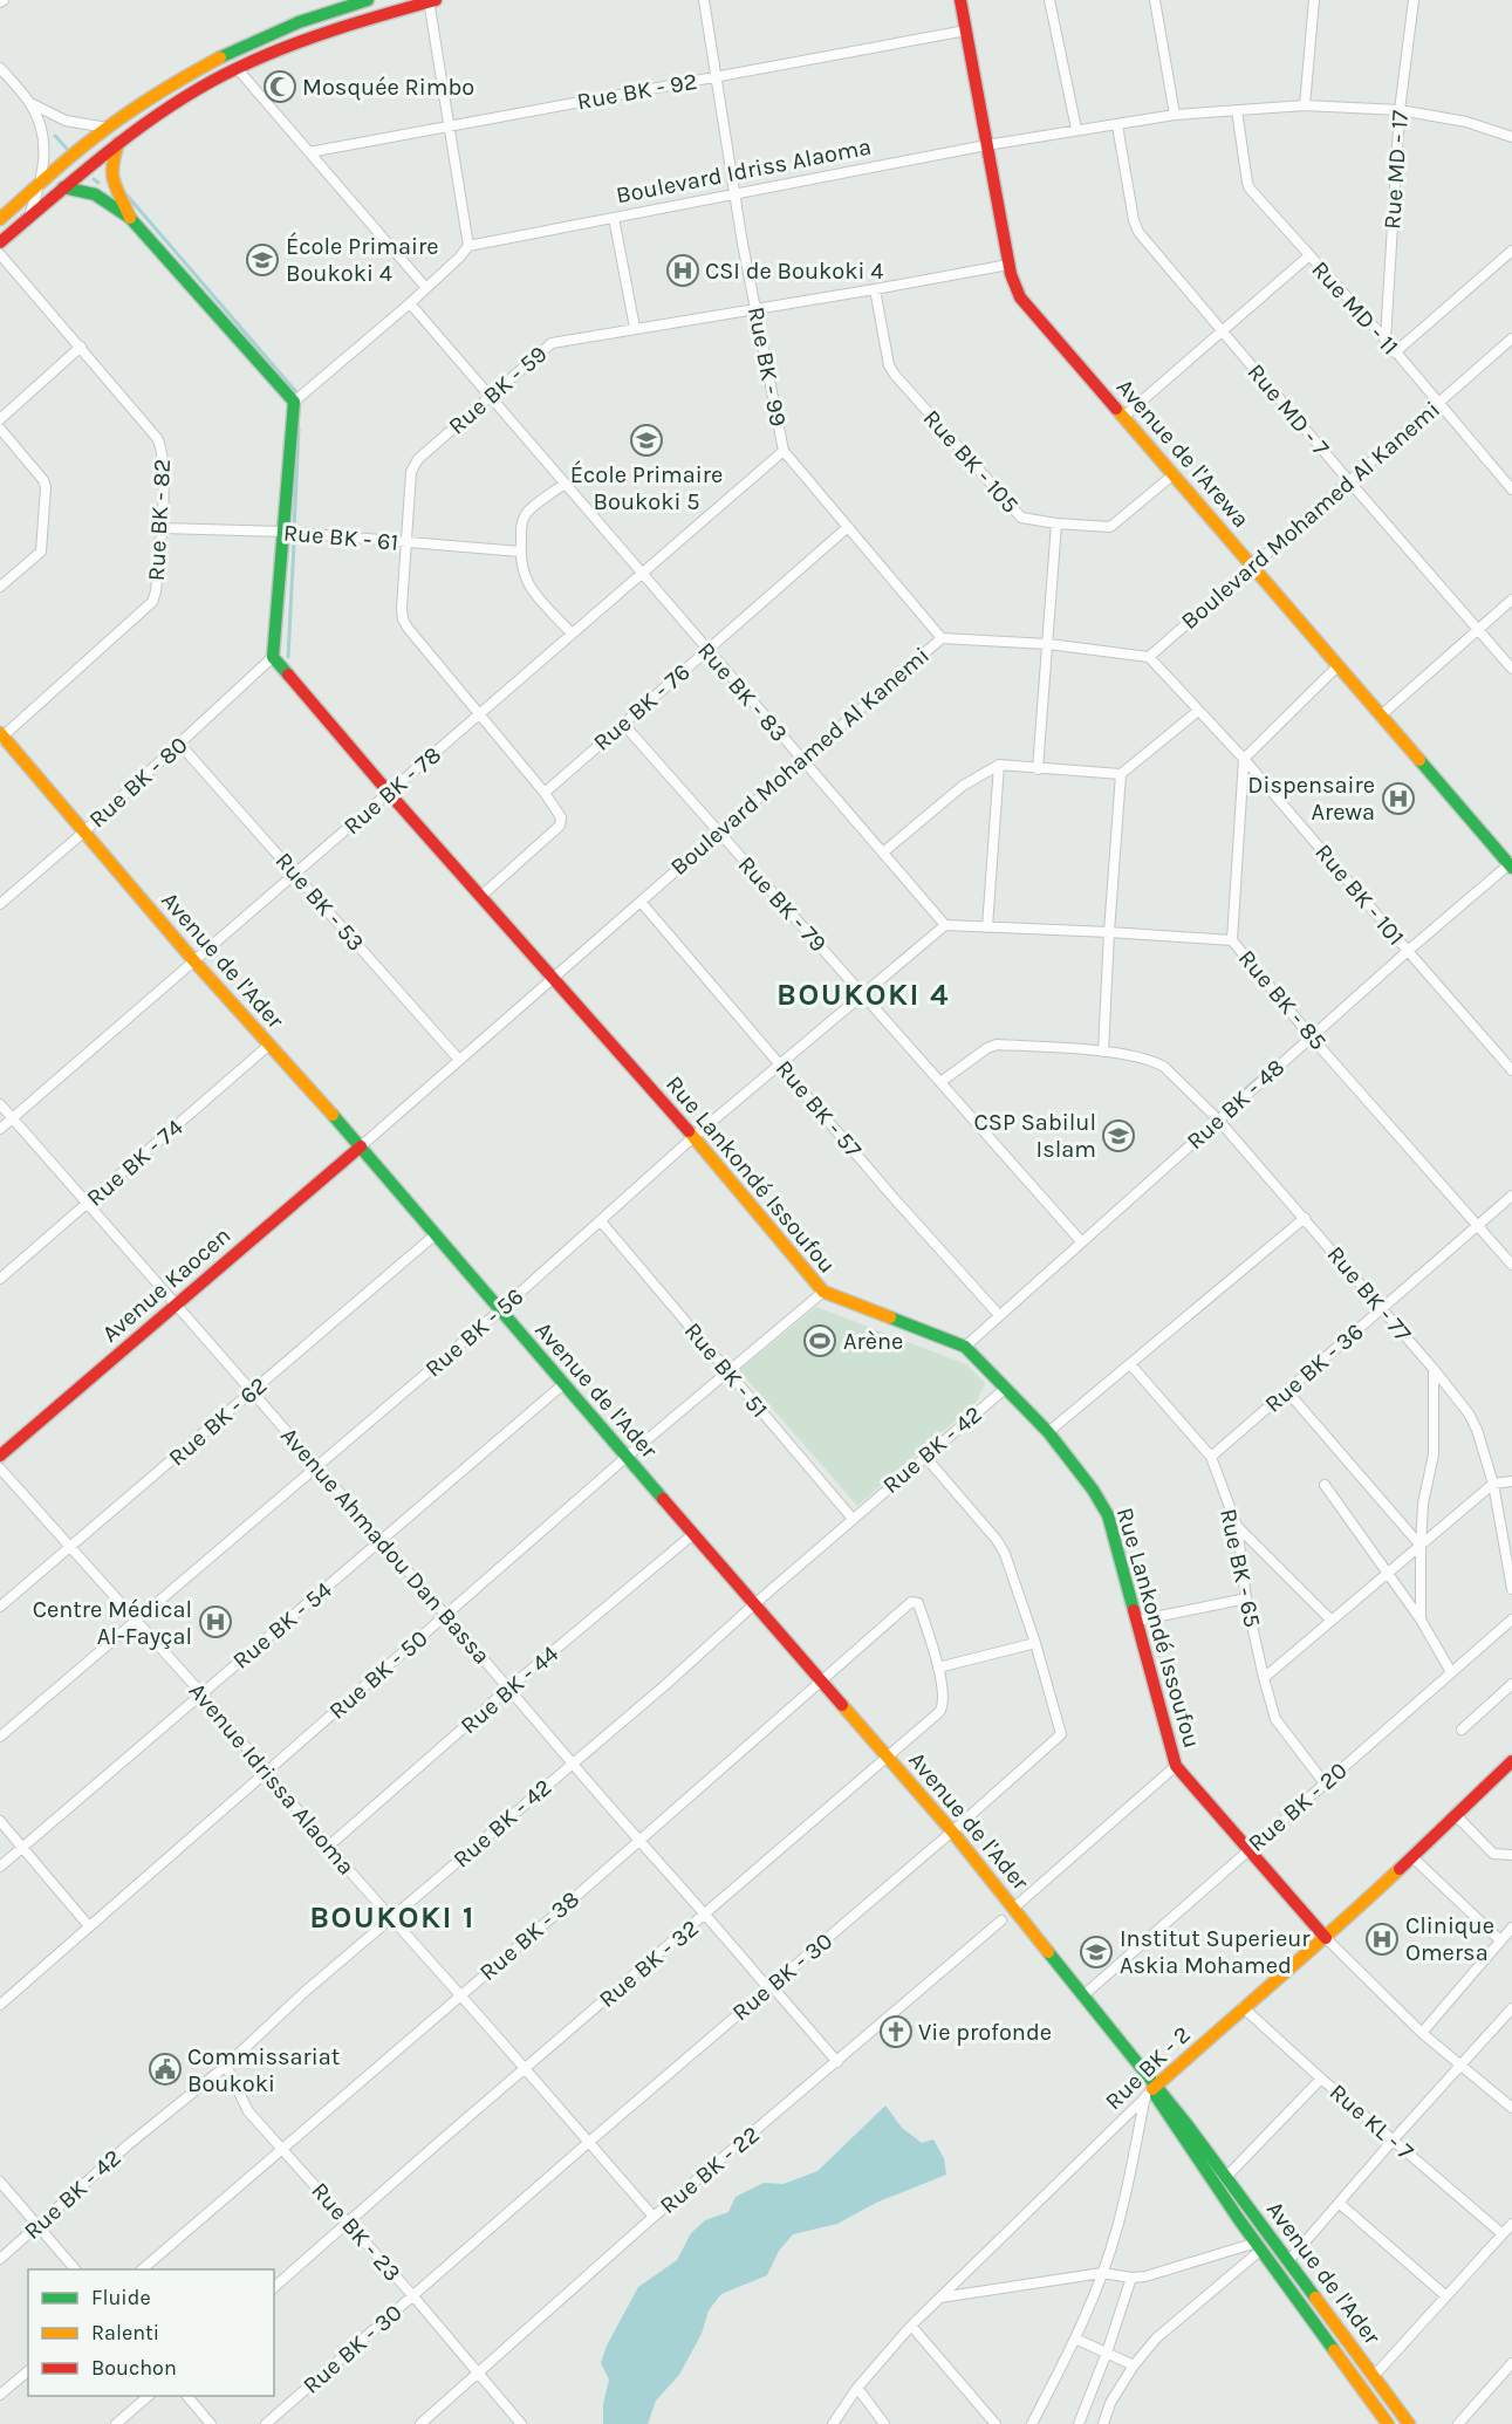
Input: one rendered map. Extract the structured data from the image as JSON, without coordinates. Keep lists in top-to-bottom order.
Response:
{
  "streets": {
    "street": [
      "Rue BK - 92",
      "Rue MD - 17",
      "Boulevard Idriss Alaoma",
      "Rue MD - 11",
      "Rue BK - 99",
      "Rue BK - 59",
      "Rue MD - 7",
      "Avenue de l'Arewa",
      "Rue BK - 105",
      "Boulevard Mohamed Al Kanemi",
      "Rue BK - 82",
      "Rue BK - 61",
      "Rue BK - 83",
      "Rue BK - 76",
      "Rue BK - 80",
      "Rue BK - 78",
      "Rue BK - 101",
      "Rue BK - 53",
      "Rue BK - 79",
      "Avenue de l'Ader",
      "Rue BK - 85",
      "Rue BK - 48",
      "Rue BK - 57",
      "Rue BK - 74",
      "Rue Lankondé Issoufou",
      "Avenue Kaocen",
      "Rue BK - 77",
      "Rue BK - 56",
      "Rue BK - 36",
      "Rue BK - 51",
      "Rue BK - 62",
      "Rue BK - 42",
      "Avenue Ahmadou Dan Bassa",
      "Rue BK - 65",
      "Rue BK - 54",
      "Rue BK - 50",
      "Rue BK - 44",
      "Avenue Idrissa Alaoma",
      "Rue BK - 20",
      "Rue BK - 38",
      "Rue BK - 32",
      "Rue BK - 30",
      "Rue BK - 2",
      "Rue KL - 7",
      "Rue BK - 22",
      "Rue BK - 23"
    ]
  },
  "crossings": [
    ["Rue BK - 92", "Rue BK - 99"],
    ["Rue BK - 92", "Avenue de l'Arewa"],
    ["Rue MD - 17", "Boulevard Idriss Alaoma"],
    ["Rue MD - 17", "Rue MD - 11"],
    ["Boulevard Idriss Alaoma", "Rue MD - 11"],
    ["Boulevard Idriss Alaoma", "Rue BK - 99"],
    ["Boulevard Idriss Alaoma", "Rue MD - 7"],
    ["Boulevard Idriss Alaoma", "Avenue de l'Arewa"],
    ["Rue MD - 11", "Boulevard Mohamed Al Kanemi"],
    ["Rue BK - 99", "Rue BK - 59"],
    ["Rue BK - 99", "Boulevard Mohamed Al Kanemi"],
    ["Rue BK - 99", "Rue BK - 76"],
    ["Rue BK - 99", "Rue BK - 78"],
    ["Rue BK - 59", "Avenue de l'Arewa"],
    ["Rue BK - 59", "Rue BK - 105"],
    ["Rue BK - 59", "Rue BK - 61"],
    ["Rue BK - 59", "Rue BK - 83"],
    ["Rue BK - 59", "Rue BK - 76"],
    ["Rue BK - 59", "Rue BK - 78"],
    ["Rue MD - 7", "Boulevard Mohamed Al Kanemi"],
    ["Avenue de l'Arewa", "Rue BK - 105"],
    ["Avenue de l'Arewa", "Boulevard Mohamed Al Kanemi"],
    ["Avenue de l'Arewa", "Rue BK - 48"],
    ["Boulevard Mohamed Al Kanemi", "Rue BK - 83"],
    ["Boulevard Mohamed Al Kanemi", "Rue BK - 101"],
    ["Boulevard Mohamed Al Kanemi", "Rue BK - 53"],
    ["Boulevard Mohamed Al Kanemi", "Rue BK - 79"],
    ["Boulevard Mohamed Al Kanemi", "Avenue de l'Ader"],
    ["Boulevard Mohamed Al Kanemi", "Rue BK - 57"],
    ["Boulevard Mohamed Al Kanemi", "Rue Lankondé Issoufou"],
    ["Boulevard Mohamed Al Kanemi", "Avenue Kaocen"],
    ["Rue BK - 82", "Rue BK - 61"],
    ["Rue BK - 82", "Avenue de l'Ader"],
    ["Rue BK - 83", "Rue BK - 76"],
    ["Rue BK - 83", "Rue BK - 78"],
    ["Rue BK - 83", "Rue BK - 56"],
    ["Rue BK - 76", "Rue BK - 79"],
    ["Rue BK - 80", "Rue BK - 53"],
    ["Rue BK - 80", "Avenue de l'Ader"],
    ["Rue BK - 80", "Rue Lankondé Issoufou"],
    ["Rue BK - 78", "Rue BK - 53"],
    ["Rue BK - 78", "Avenue de l'Ader"],
    ["Rue BK - 78", "Rue Lankondé Issoufou"],
    ["Rue BK - 78", "Avenue Ahmadou Dan Bassa"],
    ["Rue BK - 101", "Rue BK - 85"],
    ["Rue BK - 101", "Rue BK - 48"],
    ["Rue BK - 79", "Rue BK - 48"],
    ["Rue BK - 79", "Rue BK - 56"],
    ["Avenue de l'Ader", "Rue BK - 74"],
    ["Avenue de l'Ader", "Avenue Kaocen"],
    ["Avenue de l'Ader", "Rue BK - 56"],
    ["Avenue de l'Ader", "Rue BK - 62"],
    ["Avenue de l'Ader", "Rue BK - 42"],
    ["Avenue de l'Ader", "Rue BK - 54"],
    ["Avenue de l'Ader", "Rue BK - 50"],
    ["Avenue de l'Ader", "Rue BK - 44"],
    ["Avenue de l'Ader", "Rue BK - 20"],
    ["Avenue de l'Ader", "Rue BK - 38"],
    ["Avenue de l'Ader", "Rue BK - 32"],
    ["Avenue de l'Ader", "Rue BK - 30"],
    ["Avenue de l'Ader", "Rue BK - 2"],
    ["Rue BK - 85", "Rue BK - 48"],
    ["Rue BK - 85", "Rue BK - 36"],
    ["Rue BK - 48", "Rue BK - 57"],
    ["Rue BK - 48", "Rue Lankondé Issoufou"],
    ["Rue BK - 48", "Rue BK - 77"],
    ["Rue BK - 57", "Rue BK - 56"],
    ["Rue BK - 74", "Avenue Ahmadou Dan Bassa"],
    ["Rue Lankondé Issoufou", "Rue BK - 56"],
    ["Rue Lankondé Issoufou", "Rue BK - 42"],
    ["Rue Lankondé Issoufou", "Rue BK - 50"],
    ["Rue Lankondé Issoufou", "Rue BK - 20"],
    ["Rue Lankondé Issoufou", "Rue BK - 2"],
    ["Avenue Kaocen", "Avenue Ahmadou Dan Bassa"],
    ["Rue BK - 77", "Rue BK - 36"],
    ["Rue BK - 56", "Rue BK - 51"],
    ["Rue BK - 56", "Avenue Ahmadou Dan Bassa"],
    ["Rue BK - 56", "Avenue Idrissa Alaoma"],
    ["Rue BK - 36", "Rue BK - 65"],
    ["Rue BK - 51", "Rue BK - 42"],
    ["Rue BK - 51", "Rue BK - 50"],
    ["Rue BK - 62", "Avenue Ahmadou Dan Bassa"],
    ["Rue BK - 62", "Avenue Idrissa Alaoma"],
    ["Rue BK - 42", "Avenue Ahmadou Dan Bassa"],
    ["Rue BK - 42", "Avenue Idrissa Alaoma"],
    ["Rue BK - 42", "Rue BK - 30"],
    ["Rue BK - 42", "Rue BK - 23"],
    ["Avenue Ahmadou Dan Bassa", "Rue BK - 54"],
    ["Avenue Ahmadou Dan Bassa", "Rue BK - 50"],
    ["Avenue Ahmadou Dan Bassa", "Rue BK - 44"],
    ["Avenue Ahmadou Dan Bassa", "Rue BK - 38"],
    ["Avenue Ahmadou Dan Bassa", "Rue BK - 32"],
    ["Avenue Ahmadou Dan Bassa", "Rue BK - 30"],
    ["Avenue Ahmadou Dan Bassa", "Rue BK - 22"],
    ["Rue BK - 65", "Rue BK - 20"],
    ["Rue BK - 54", "Avenue Idrissa Alaoma"],
    ["Rue BK - 50", "Avenue Idrissa Alaoma"],
    ["Rue BK - 44", "Avenue Idrissa Alaoma"],
    ["Avenue Idrissa Alaoma", "Rue BK - 38"],
    ["Avenue Idrissa Alaoma", "Rue BK - 32"],
    ["Avenue Idrissa Alaoma", "Rue BK - 30"],
    ["Avenue Idrissa Alaoma", "Rue BK - 22"],
    ["Rue BK - 38", "Rue BK - 32"],
    ["Rue BK - 38", "Rue BK - 23"],
    ["Rue BK - 32", "Rue BK - 23"],
    ["Rue BK - 30", "Rue BK - 23"],
    ["Rue BK - 2", "Rue KL - 7"],
    ["Rue BK - 22", "Rue BK - 23"]
  ],
  "districts": ["BOUKOKI 4", "BOUKOKI 1"],
  "places": {
    "mosque": ["Mosquée Rimbo"],
    "school or university": [
      "École Primaire Boukoki 4",
      "École Primaire Boukoki 5",
      "CSP Sabilul Islam",
      "Institut Superieur Askia Mohamed"
    ],
    "hospital": [
      "CSI de Boukoki 4",
      "Dispensaire Arewa",
      "Centre Médical Al-Fayçal",
      "Clinique Omersa"
    ],
    "sports": ["Arène"],
    "church": ["Vie profonde"],
    "public building": ["Commissariat Boukoki"]
  },
  "legend": ["Fluide", "Ralenti", "Bouchon"]
}
